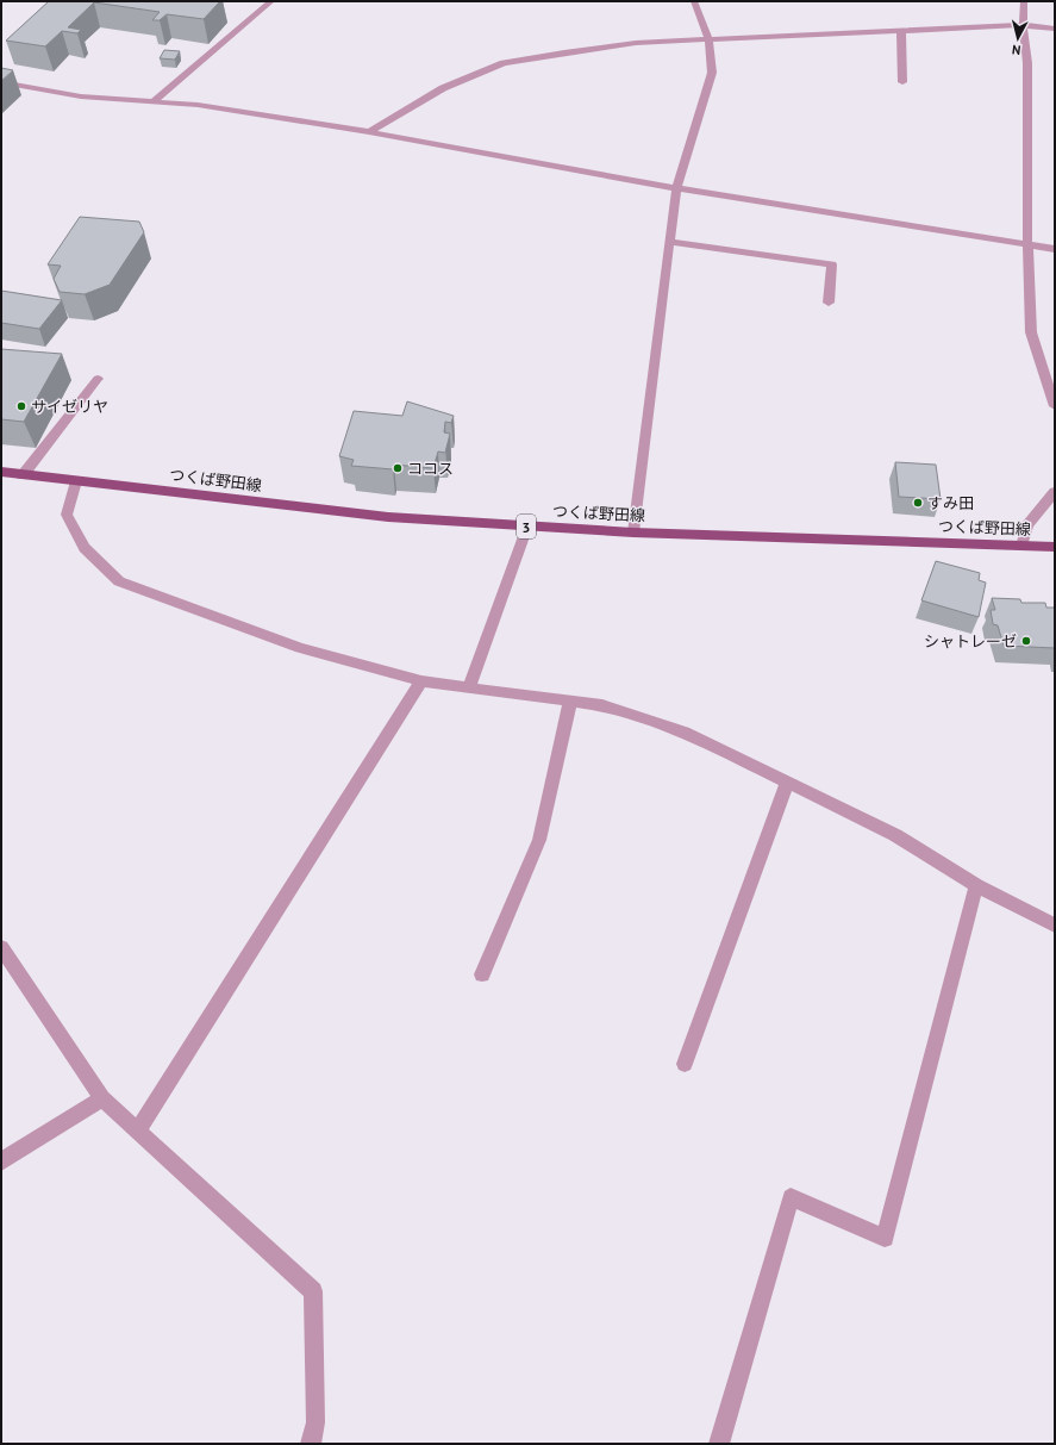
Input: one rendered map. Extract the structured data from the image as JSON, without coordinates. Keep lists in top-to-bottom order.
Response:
{
  "streets": {
    "main road": ["つくば野田線", "3"]
  },
  "places": [
    "サイゼリヤ",
    "ココス",
    "すみ田",
    "シャトレーゼ"
  ],
  "north": "bottom"
}
